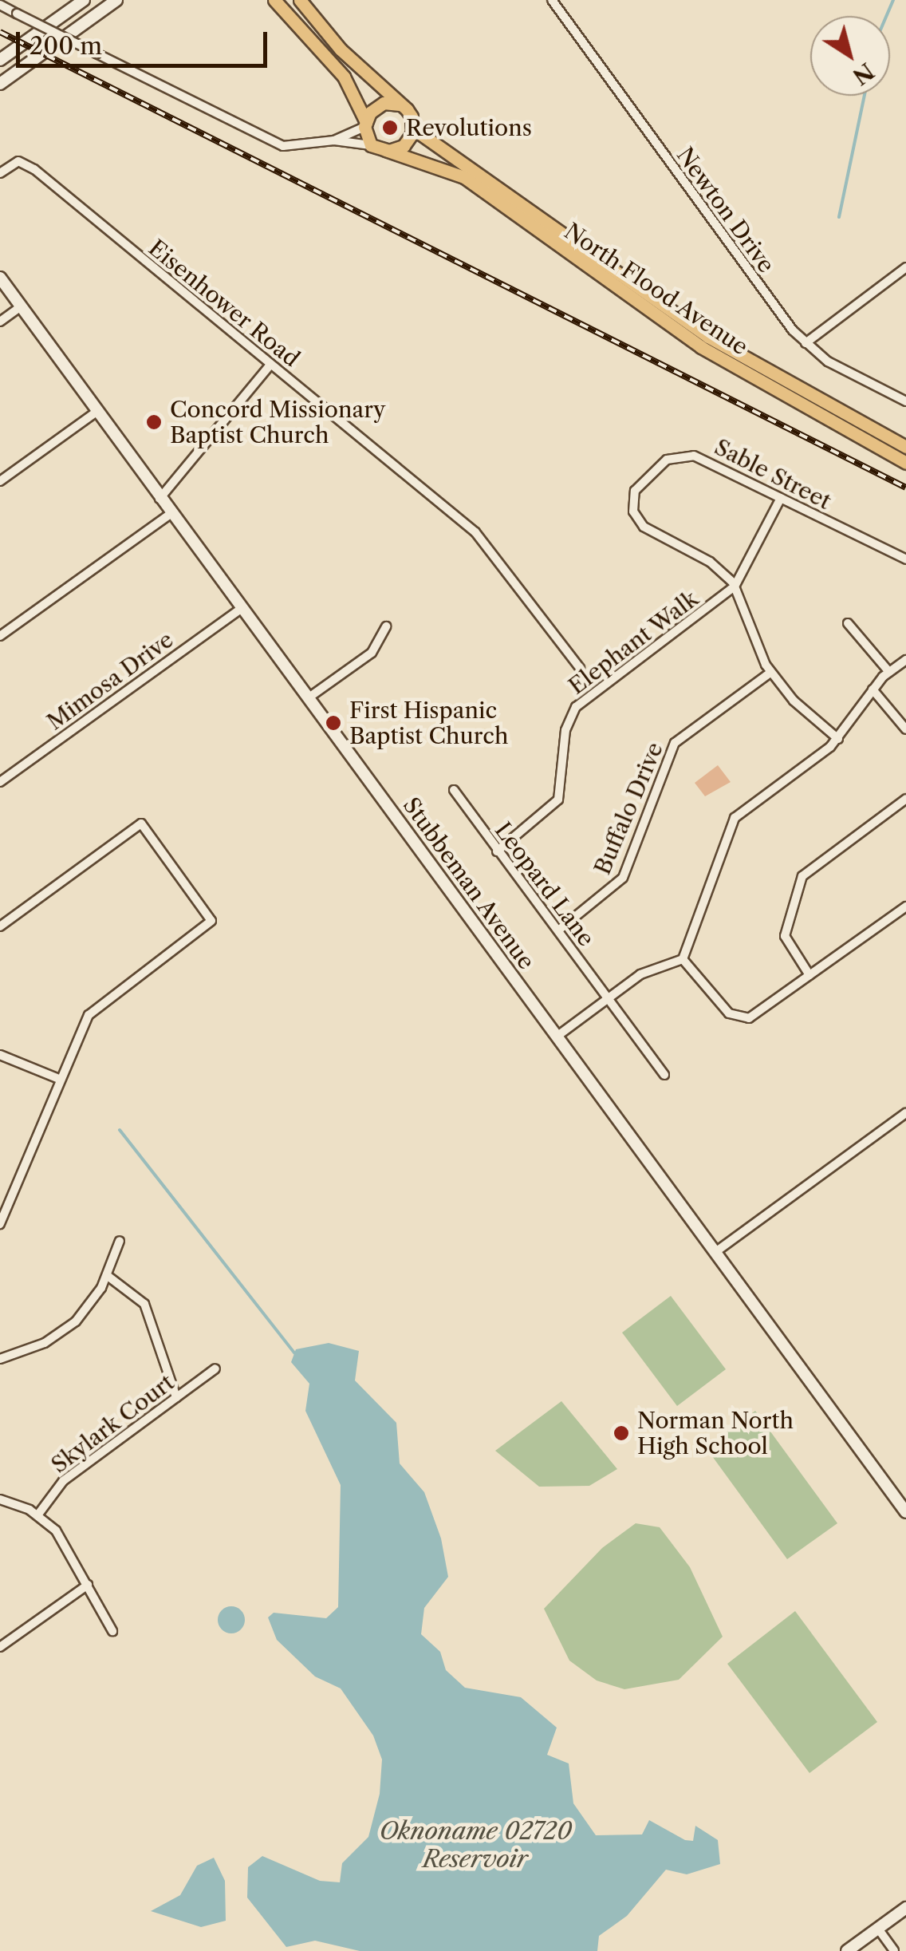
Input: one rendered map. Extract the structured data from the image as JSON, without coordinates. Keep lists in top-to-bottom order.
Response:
{
  "streets": {
    "main road": ["North Flood Avenue"],
    "street": [
      "Newton Drive",
      "Eisenhower Road",
      "Sable Street",
      "Elephant Walk",
      "Mimosa Drive",
      "Buffalo Drive",
      "Stubbeman Avenue",
      "Leopard Lane",
      "Skylark Court"
    ]
  },
  "crossings": [
    ["Sable Street", "Elephant Walk"],
    ["Sable Street", "Buffalo Drive"],
    ["Elephant Walk", "Leopard Lane"],
    ["Mimosa Drive", "Stubbeman Avenue"],
    ["Buffalo Drive", "Leopard Lane"]
  ],
  "water": ["Oknoname 02720 Reservoir"],
  "places": [
    "Revolutions",
    "Concord Missionary Baptist Church",
    "First Hispanic Baptist Church",
    "Norman North High School"
  ],
  "scale_bar": "200 m",
  "north": "bottom right"
}
